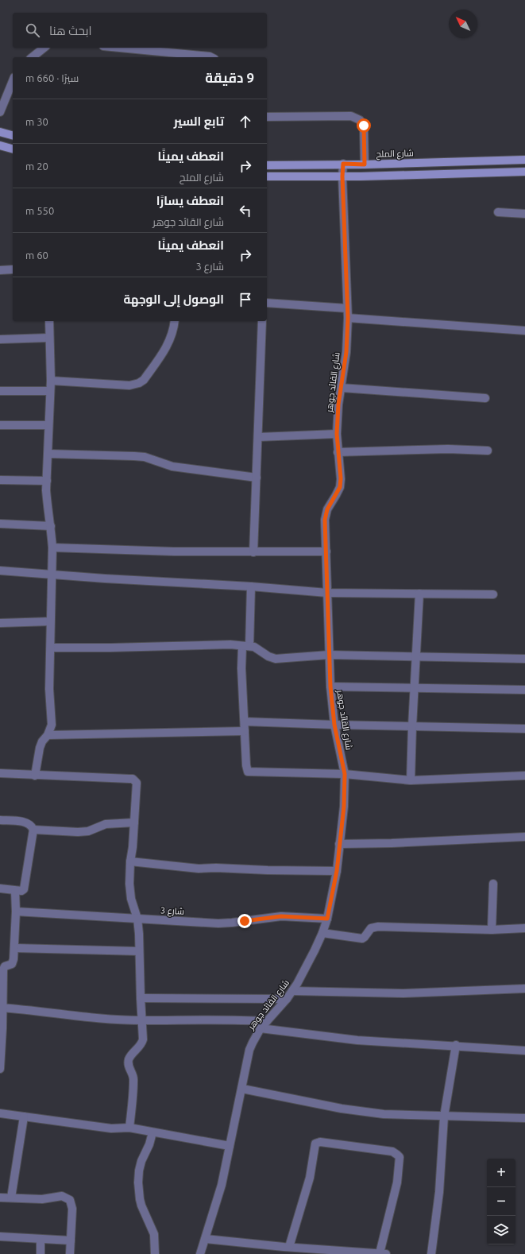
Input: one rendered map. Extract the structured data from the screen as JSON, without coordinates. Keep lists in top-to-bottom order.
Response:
{
  "streets": {
    "street": ["شارع الملح", "شارع القائد جوهر", "شارع 3"]
  },
  "crossings": [
    ["شارع الملح", "شارع القائد جوهر"],
    ["شارع القائد جوهر", "شارع 3"]
  ],
  "north": "top left",
  "page": {
    "search": "ابحث هنا",
    "heading": ["9 دقيقة", "سيرًا · 660 m"],
    "list": [
      ["تابع السير", "30 m"],
      ["انعطف يمينًا", "شارع الملح", "20 m"],
      ["انعطف يسارًا", "شارع القائد جوهر", "550 m"],
      ["انعطف يمينًا", "شارع 3", "60 m"],
      "الوصول إلى الوجهة"
    ],
    "map_buttons": ["+", "−"]
  }
}
